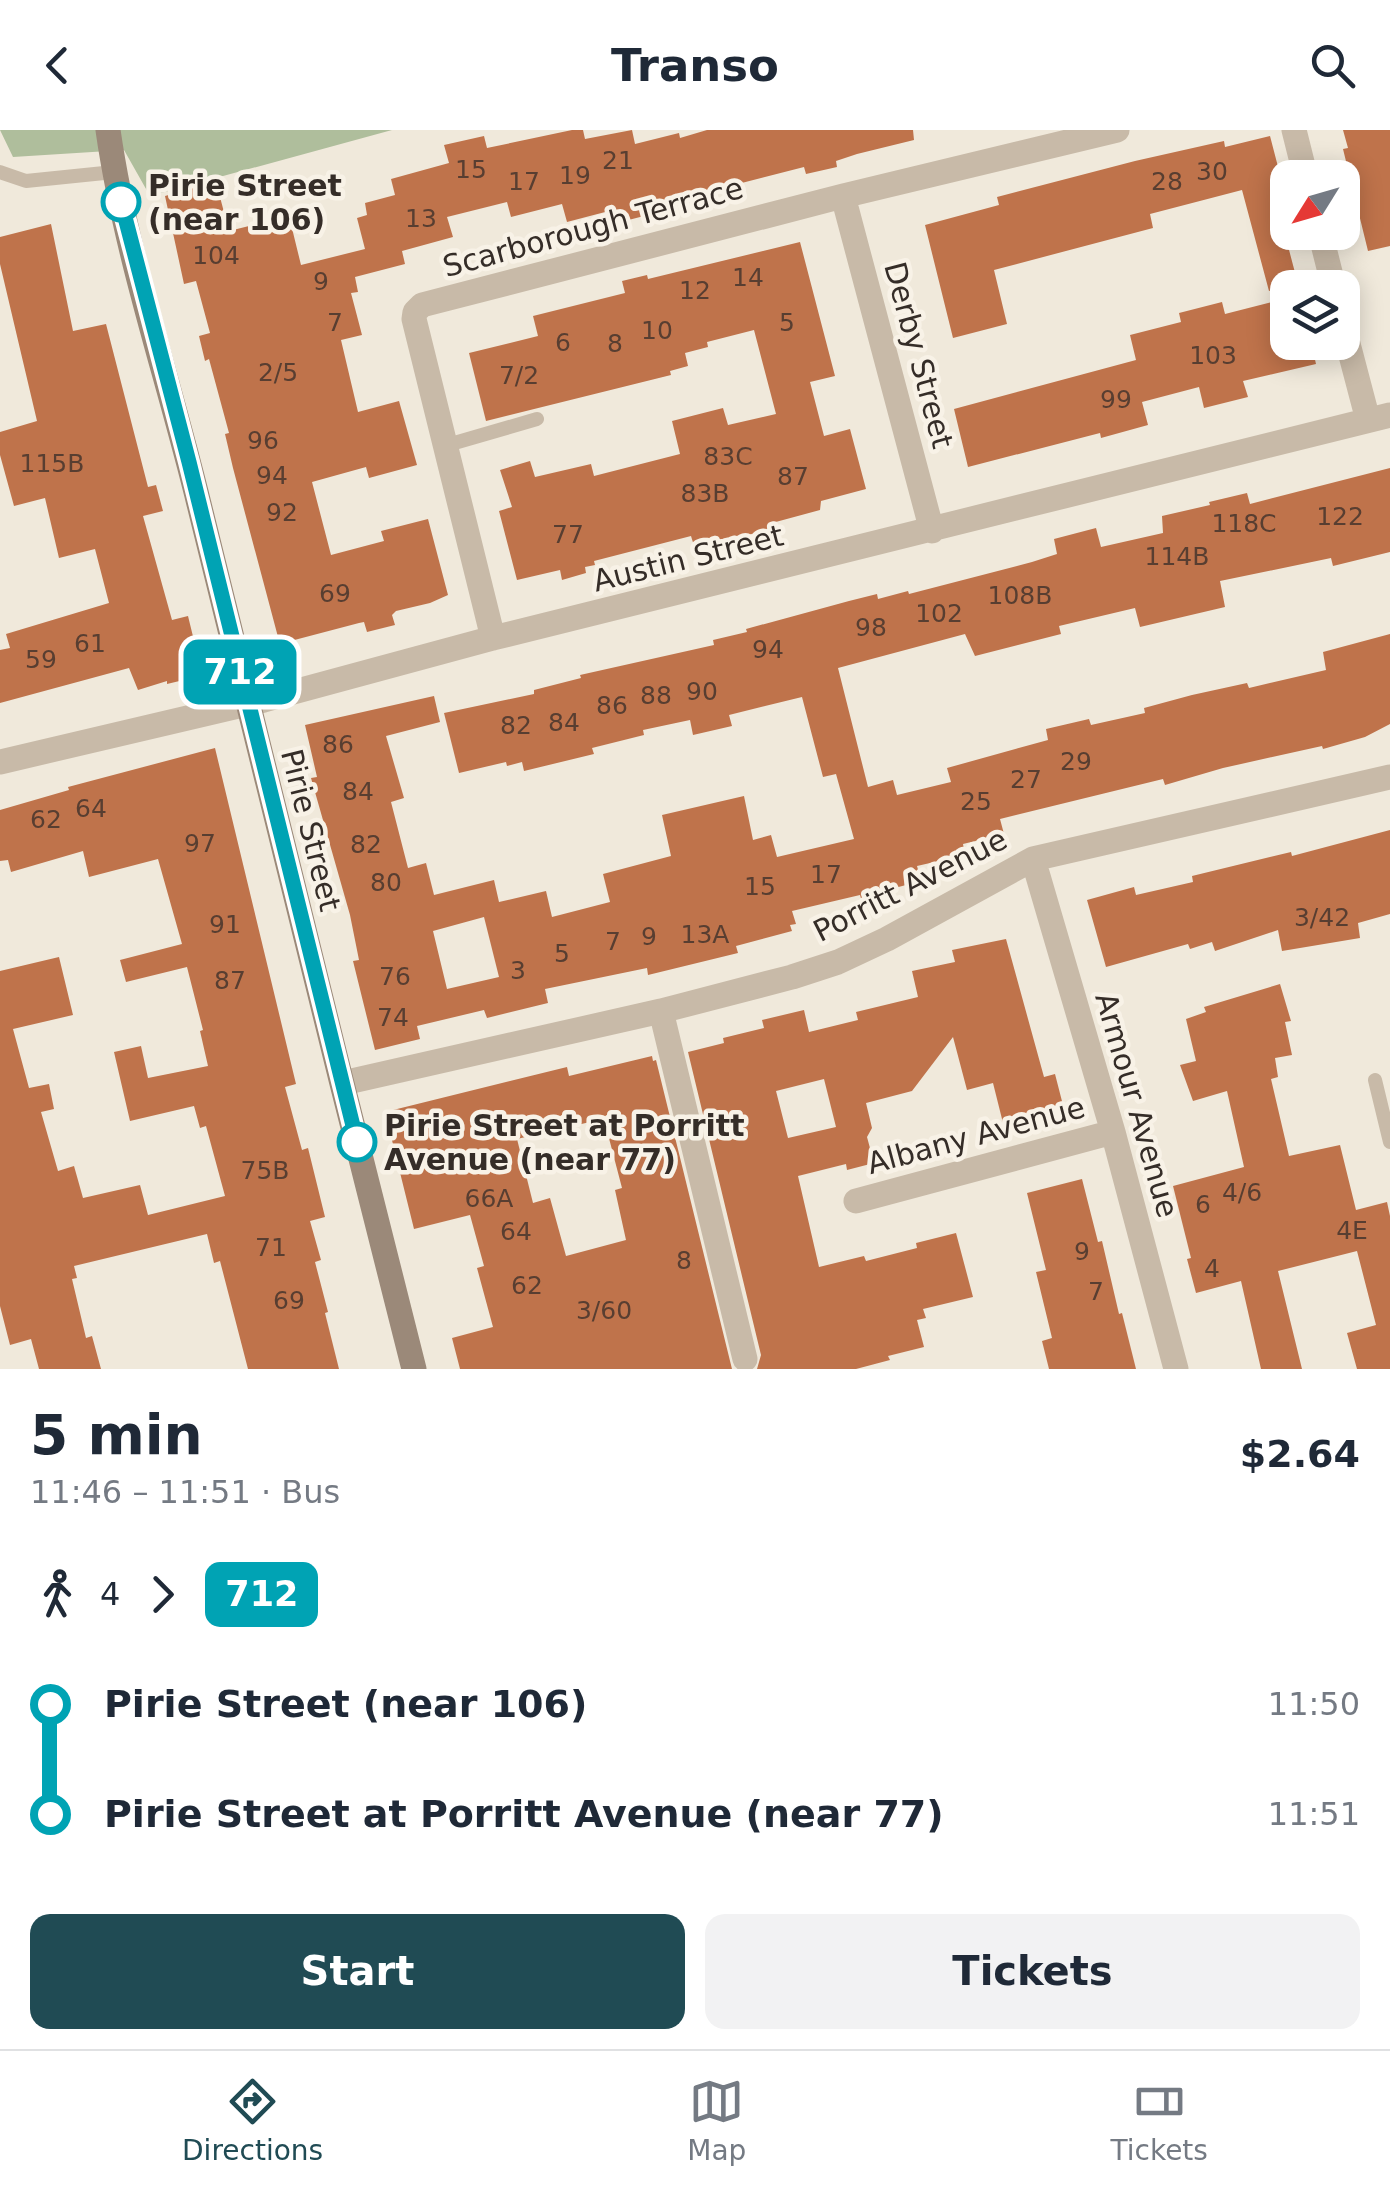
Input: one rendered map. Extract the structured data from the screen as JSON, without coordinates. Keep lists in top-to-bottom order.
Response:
{
  "streets": {
    "street": [
      "Scarborough Terrace",
      "Derby Street",
      "Austin Street",
      "Pirie Street",
      "Porritt Avenue",
      "Armour Avenue",
      "Albany Avenue"
    ]
  },
  "crossings": [
    ["Scarborough Terrace", "Derby Street"],
    ["Scarborough Terrace", "Austin Street"],
    ["Derby Street", "Austin Street"],
    ["Austin Street", "Pirie Street"],
    ["Pirie Street", "Porritt Avenue"],
    ["Porritt Avenue", "Armour Avenue"],
    ["Armour Avenue", "Albany Avenue"]
  ],
  "places": ["Pirie Street (near 106)", "Pirie Street at Porritt Avenue (near 77)"],
  "lines": ["bus line 712"],
  "house_numbers": [
    "21",
    "15",
    "30",
    "19",
    "17",
    "28",
    "13",
    "104",
    "14",
    "9",
    "12",
    "7",
    "5",
    "10",
    "6",
    "8",
    "103",
    "2/5",
    "7/2",
    "99",
    "96",
    "83C",
    "115B",
    "94",
    "87",
    "83B",
    "92",
    "122",
    "118C",
    "77",
    "114B",
    "69",
    "108B",
    "102",
    "98",
    "61",
    "94",
    "59",
    "90",
    "88",
    "86",
    "84",
    "82",
    "86",
    "29",
    "27",
    "84",
    "25",
    "64",
    "62",
    "97",
    "82",
    "17",
    "80",
    "15",
    "3/42",
    "91",
    "13A",
    "9",
    "7",
    "5",
    "3",
    "76",
    "87",
    "74",
    "75B",
    "4/6",
    "66A",
    "6",
    "4E",
    "64",
    "71",
    "9",
    "8",
    "4",
    "62",
    "7",
    "69",
    "3/60"
  ],
  "north": "bottom left",
  "page": {
    "header": "Transo",
    "on_map": "712",
    "heading": ["5 min", "11:46 – 11:51 · Bus", "$2.64"],
    "legs": ["4", "712"],
    "list": [
      {
        "name": "Pirie Street (near 106)",
        "value": "11:50"
      },
      {
        "name": "Pirie Street at Porritt Avenue (near 77)",
        "value": "11:51"
      }
    ],
    "buttons": ["Start", "Tickets"],
    "tabs": ["Directions", "Map", "Tickets"]
  }
}
